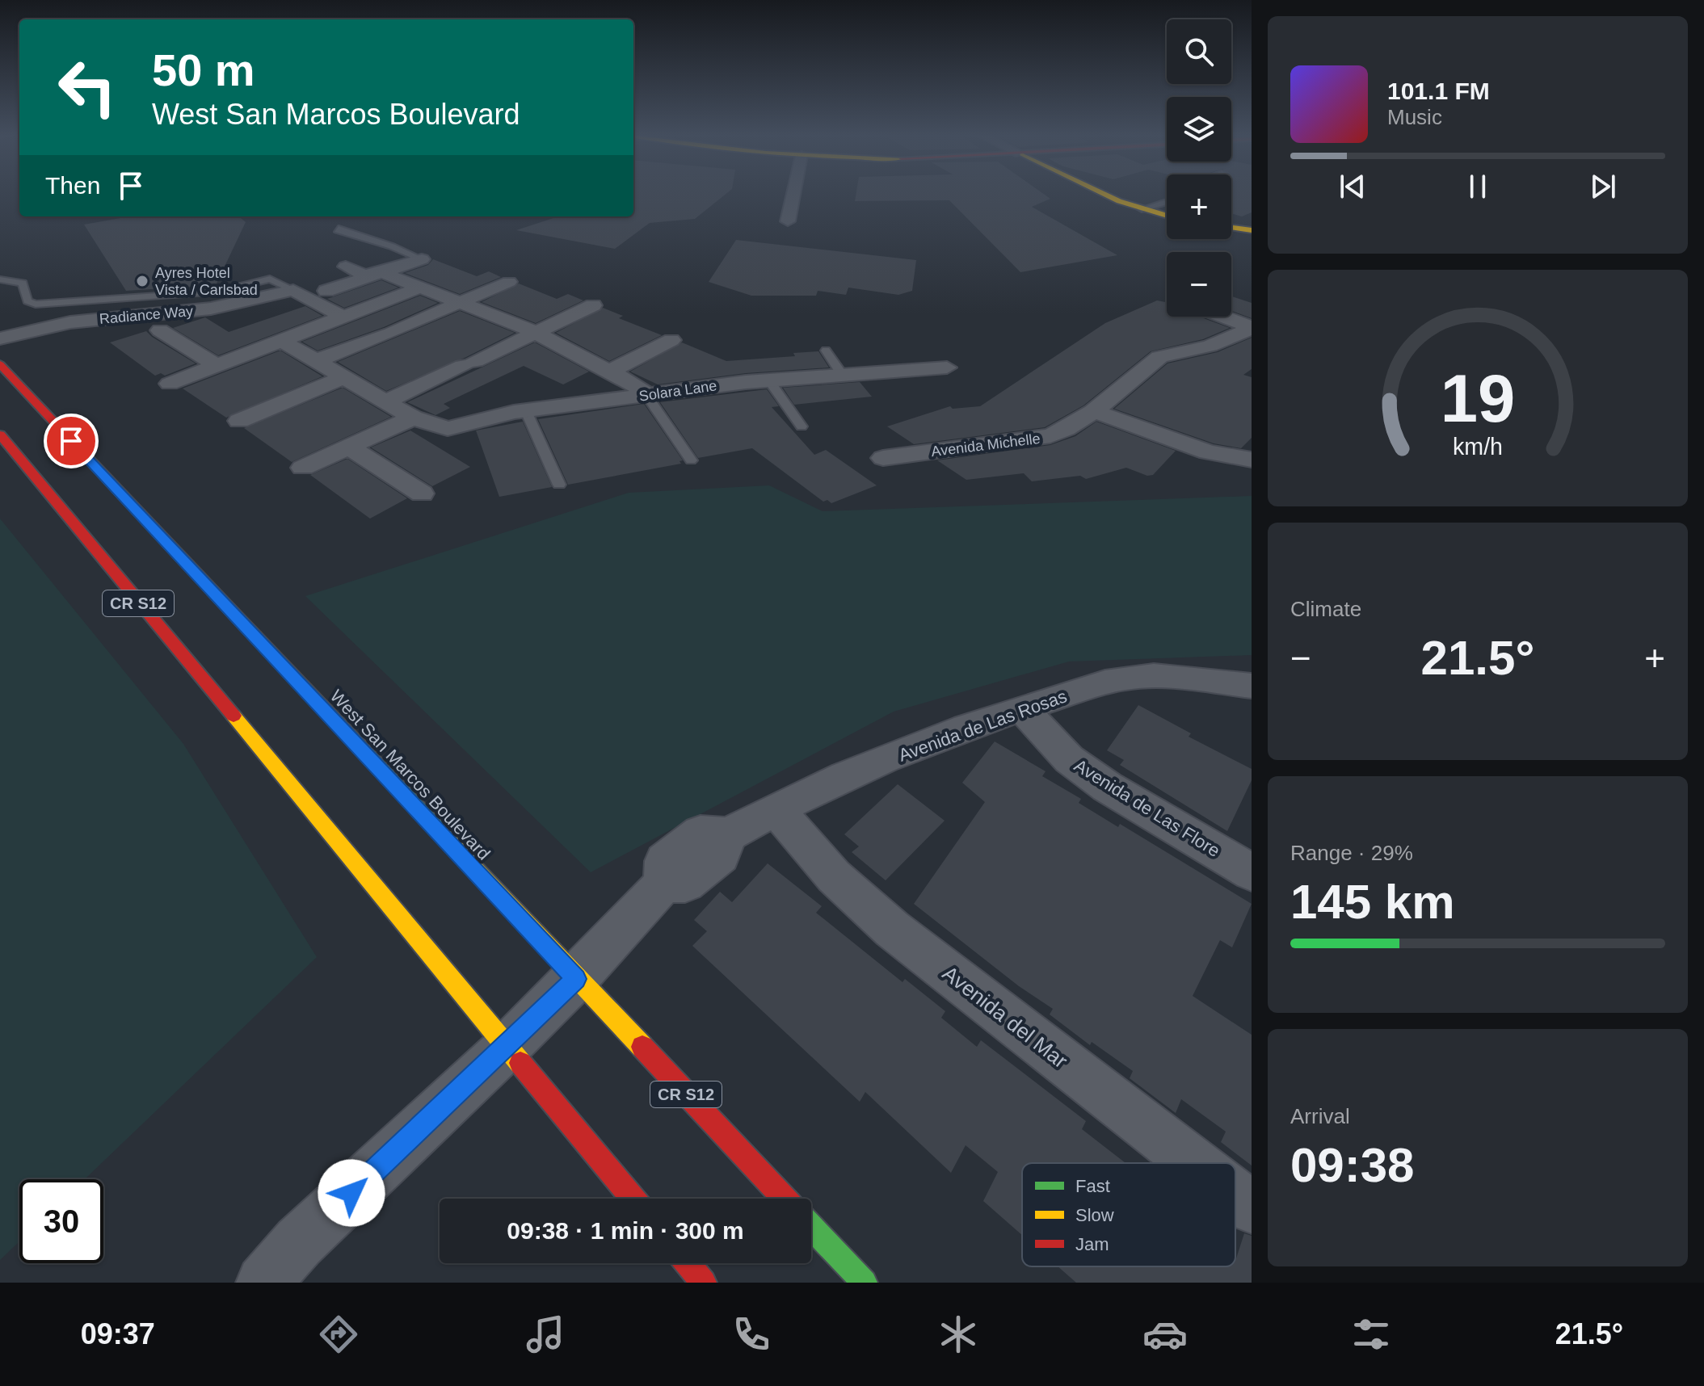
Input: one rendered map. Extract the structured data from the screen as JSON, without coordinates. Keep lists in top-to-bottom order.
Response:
{
  "streets": {
    "main road": ["CR S12", "West San Marcos Boulevard"],
    "street": [
      "Radiance Way",
      "Solara Lane",
      "Avenida Michelle",
      "Avenida de Las Rosas",
      "Avenida de Las Flore",
      "Avenida del Mar"
    ]
  },
  "crossings": [
    ["CR S12", "Avenida de Las Rosas"],
    ["Avenida de Las Rosas", "West San Marcos Boulevard"],
    ["Avenida de Las Rosas", "Avenida de Las Flore"],
    ["Avenida de Las Rosas", "Avenida del Mar"]
  ],
  "places": ["Ayres Hotel Vista / Carlsbad"],
  "legend": ["Fast", "Slow", "Jam"],
  "page": {
    "map_buttons": ["+", "−"],
    "turn": ["50 m", "West San Marcos Boulevard"],
    "song": ["101.1 FM", "Music"],
    "then": "Then",
    "tile": [
      "Climate",
      ["Range · 29%", "145 km"],
      ["Arrival", "09:38"]
    ],
    "heat": ["−", "21.5°", "+"],
    "limit": "30",
    "trip": "09:38 · 1 min · 300 m",
    "tabs": ["09:37", "21.5°"],
    "gauge": ["19", "km/h"]
  }
}
